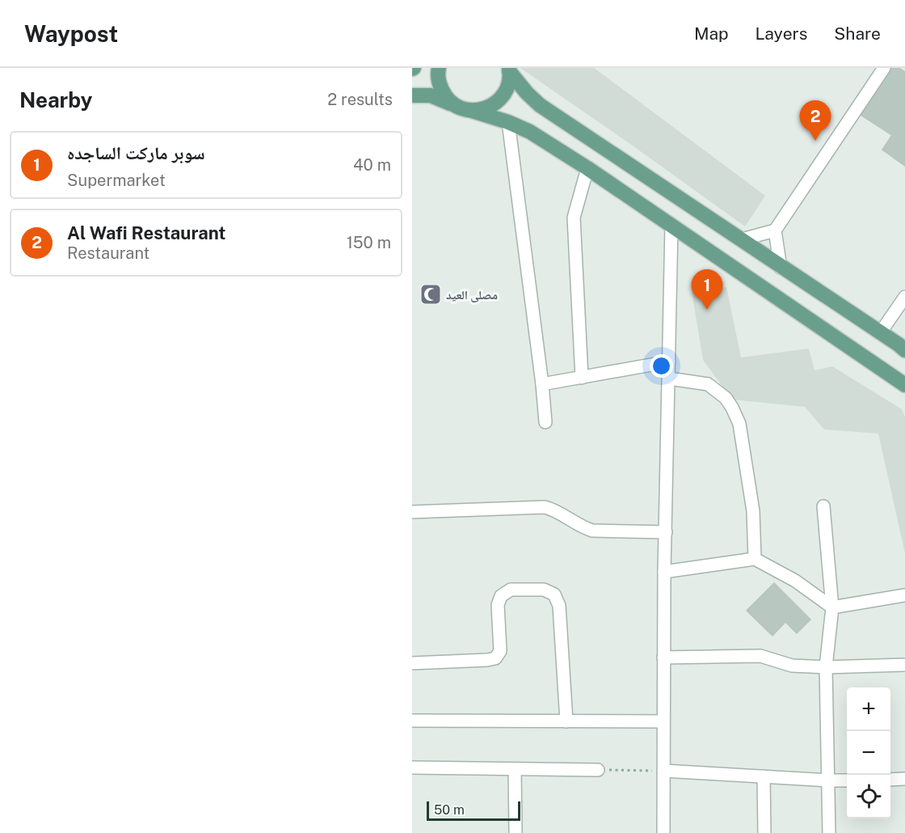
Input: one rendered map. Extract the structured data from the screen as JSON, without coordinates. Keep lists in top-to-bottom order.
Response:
{
  "places": {
    "mosque": ["مصلى العيد"]
  },
  "scale_bar": "50 m",
  "page": {
    "header": "Waypost",
    "nav": ["Map", "Layers", "Share"],
    "heading": ["Nearby", "2 results"],
    "pins": ["2", "1"],
    "list": [
      {
        "mark": "1",
        "name": "سوبر ماركت الساجده",
        "note": "Supermarket",
        "value": "40 m"
      },
      {
        "mark": "2",
        "name": "Al Wafi Restaurant",
        "note": "Restaurant",
        "value": "150 m"
      }
    ],
    "map_buttons": ["+", "−"],
    "scale": "50 m"
  }
}
